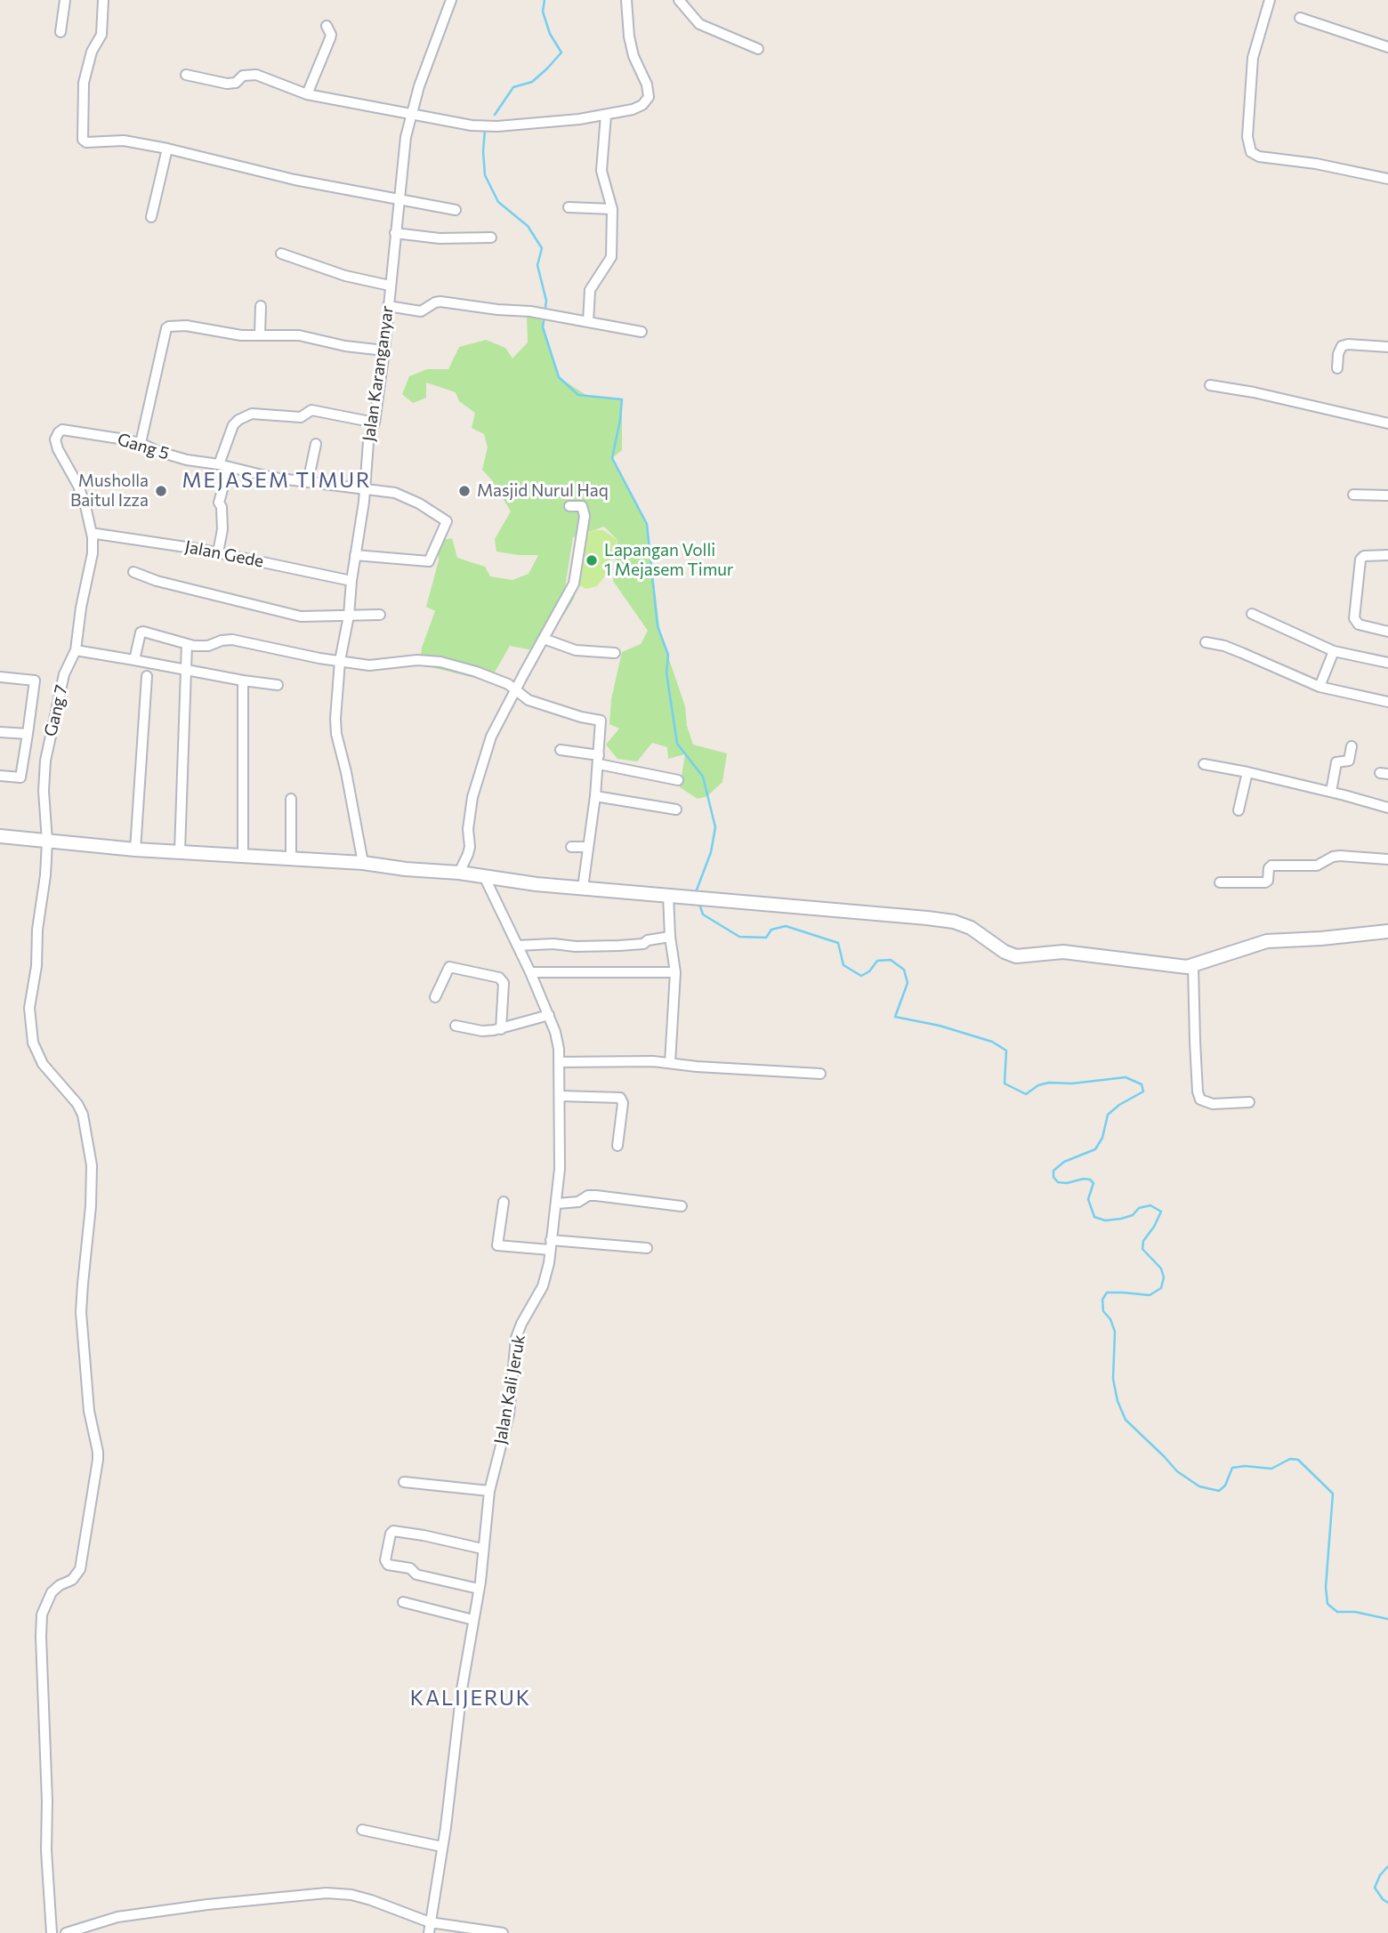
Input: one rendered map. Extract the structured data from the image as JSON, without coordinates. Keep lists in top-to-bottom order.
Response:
{
  "streets": {
    "street": [
      "Jalan Karanganyar",
      "Gang 5",
      "Jalan Gede",
      "Gang 7",
      "Jalan Kali Jeruk"
    ]
  },
  "crossings": [
    ["Jalan Karanganyar", "Gang 5"],
    ["Jalan Karanganyar", "Jalan Gede"],
    ["Gang 5", "Gang 7"],
    ["Jalan Gede", "Gang 7"]
  ],
  "districts": ["MEJASEM TIMUR", "KALIJERUK"],
  "places": ["Musholla Baitul Izza", "Masjid Nurul Haq", "Lapangan Volli 1 Mejasem Timur"]
}
